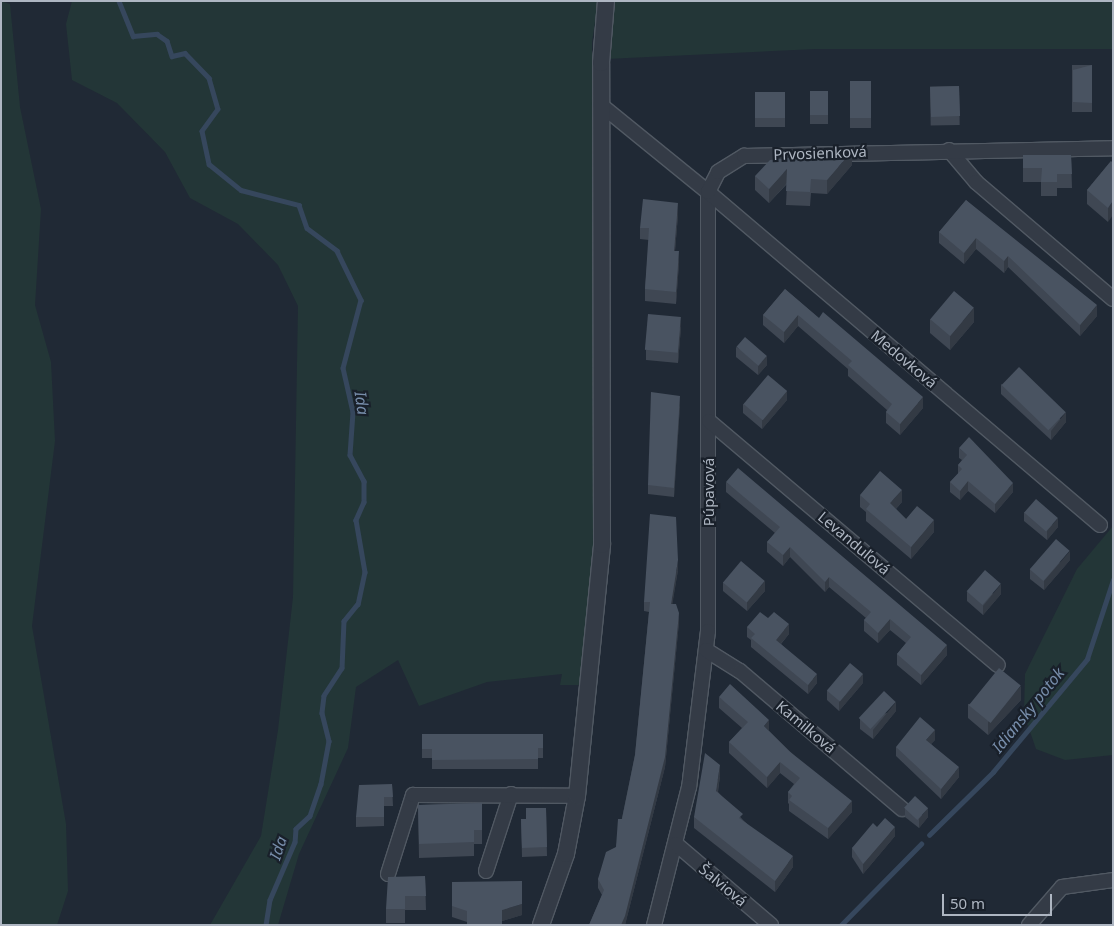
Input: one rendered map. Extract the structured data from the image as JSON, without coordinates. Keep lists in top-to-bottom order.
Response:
{
  "streets": {
    "street": [
      "Prvosienková",
      "Medovková",
      "Púpavová",
      "Levanduľová",
      "Kamilková",
      "Šalviová"
    ]
  },
  "crossings": [
    ["Prvosienková", "Medovková"],
    ["Prvosienková", "Púpavová"],
    ["Medovková", "Púpavová"],
    ["Púpavová", "Levanduľová"],
    ["Púpavová", "Kamilková"],
    ["Púpavová", "Šalviová"]
  ],
  "water": ["Ida", "Idiansky potok"],
  "scale_bar": "50 m"
}
